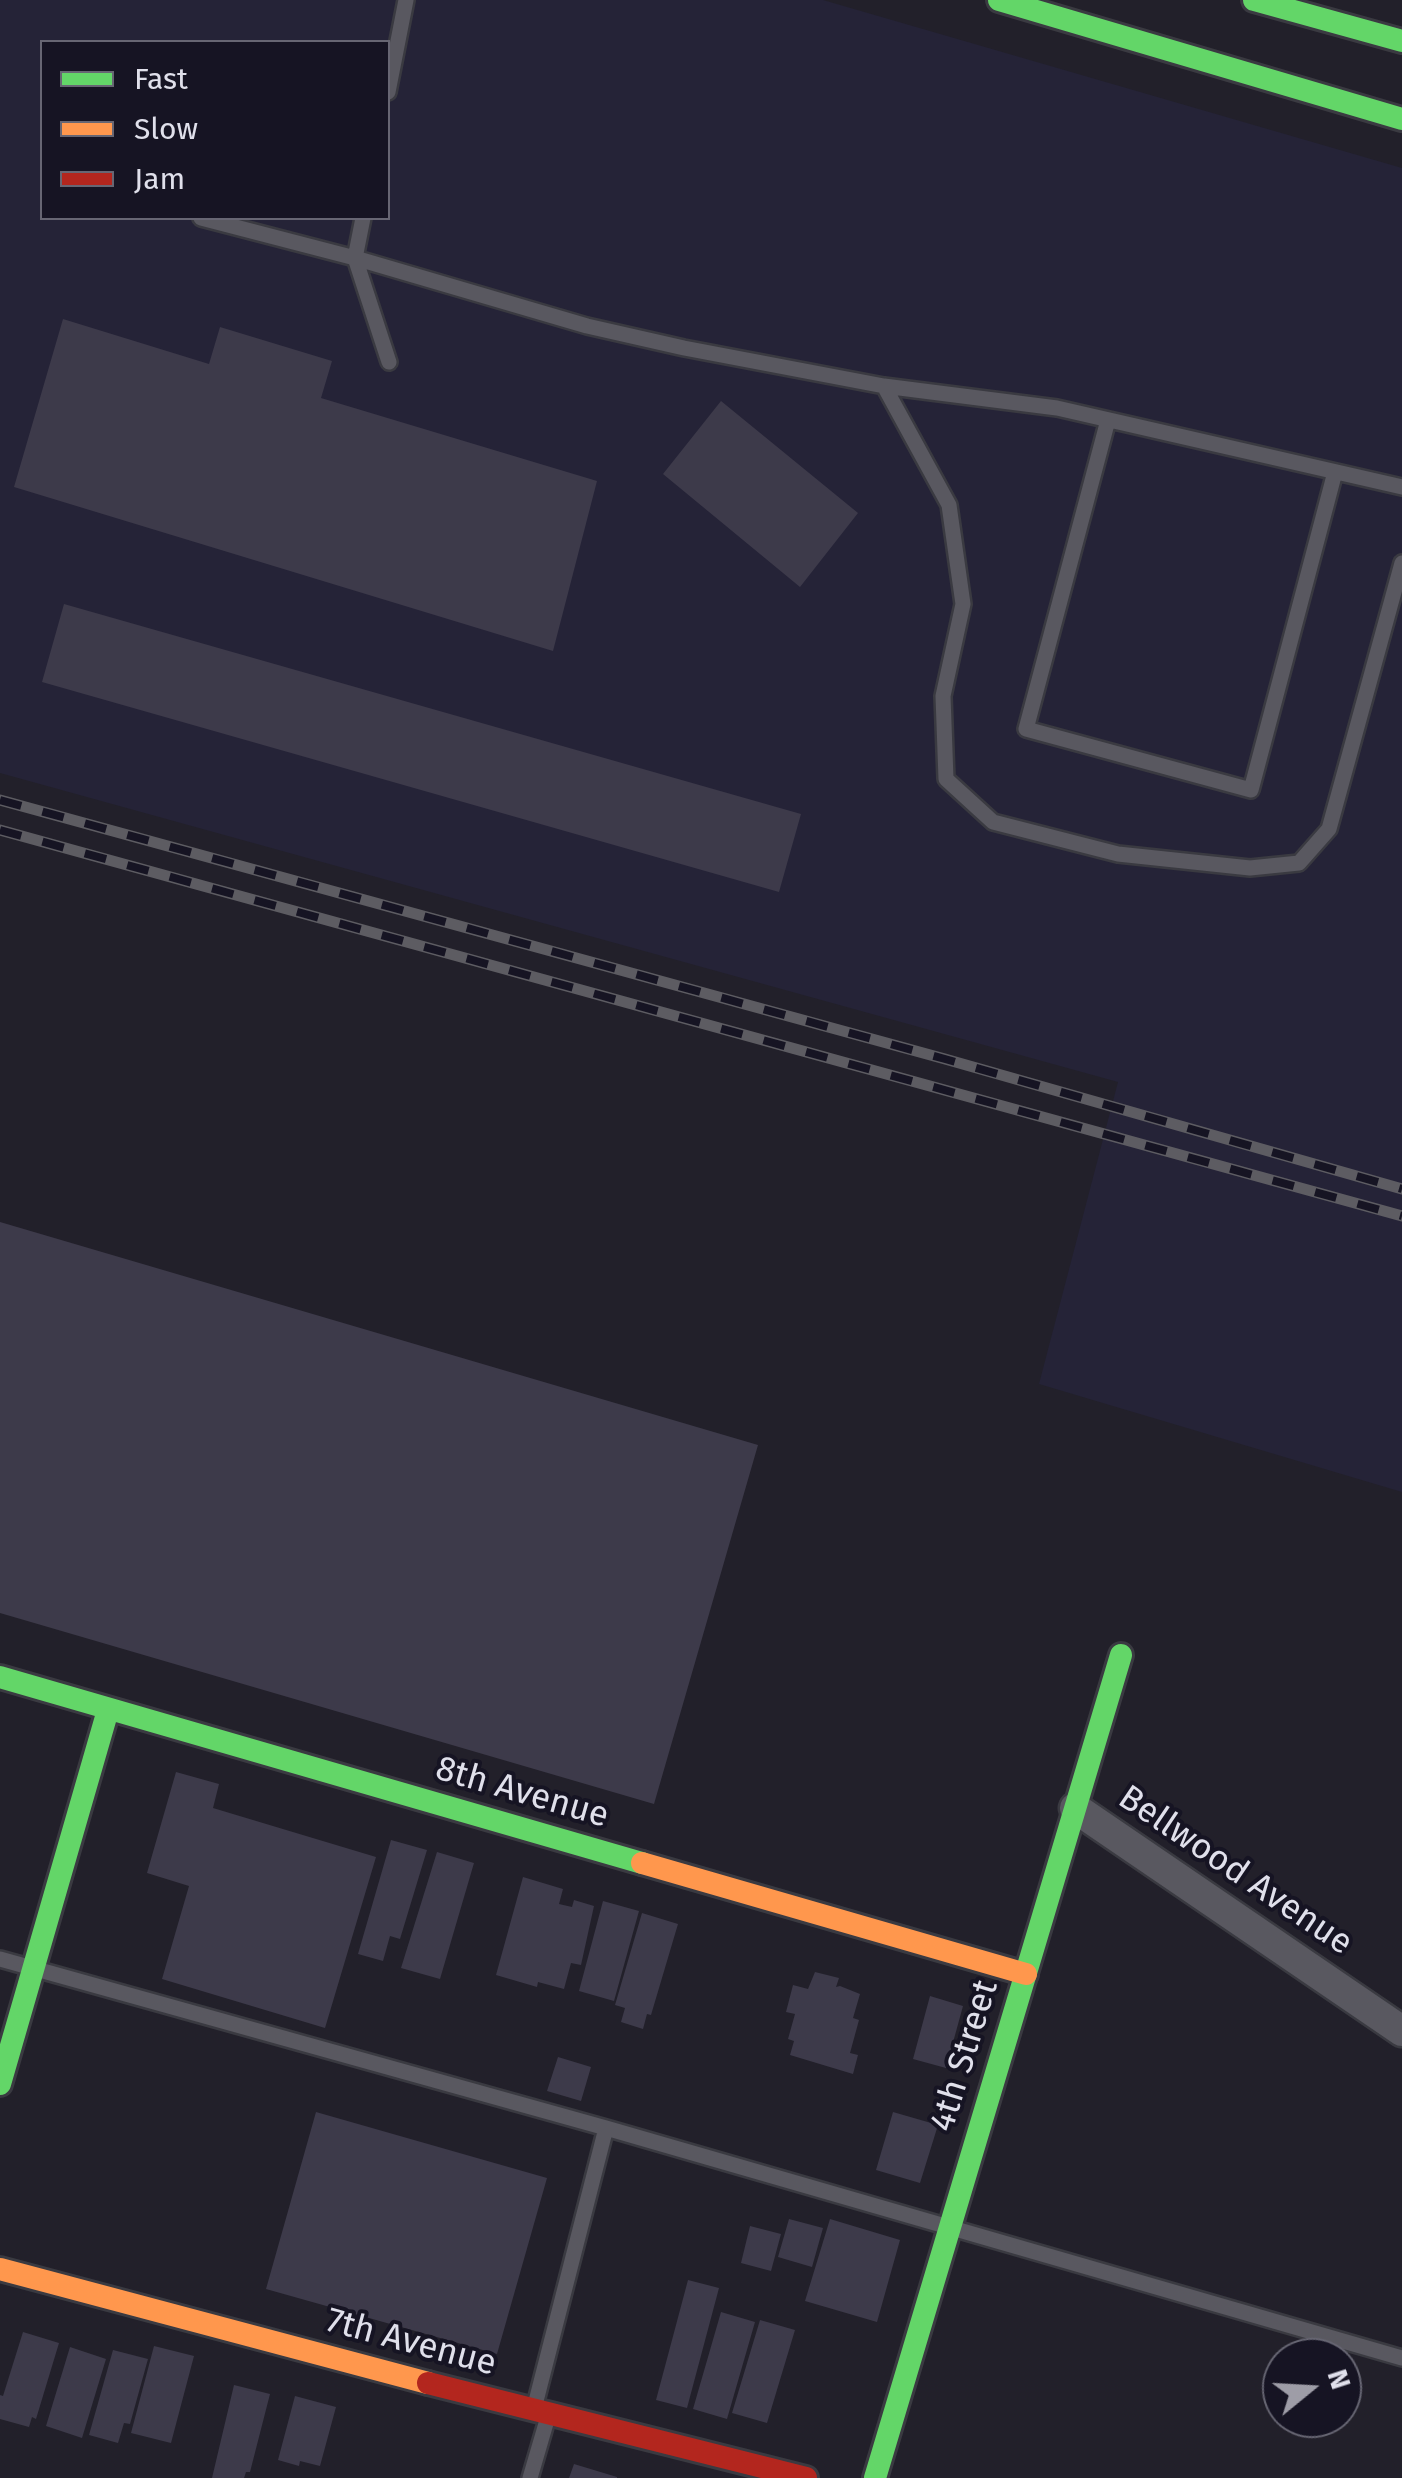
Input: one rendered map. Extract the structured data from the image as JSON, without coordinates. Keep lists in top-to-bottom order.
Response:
{
  "streets": {
    "street": [
      "8th Avenue",
      "Bellwood Avenue",
      "4th Street",
      "7th Avenue"
    ]
  },
  "crossings": [
    ["8th Avenue", "4th Street"],
    ["Bellwood Avenue", "4th Street"]
  ],
  "legend": ["Fast", "Slow", "Jam"],
  "north": "right"
}
